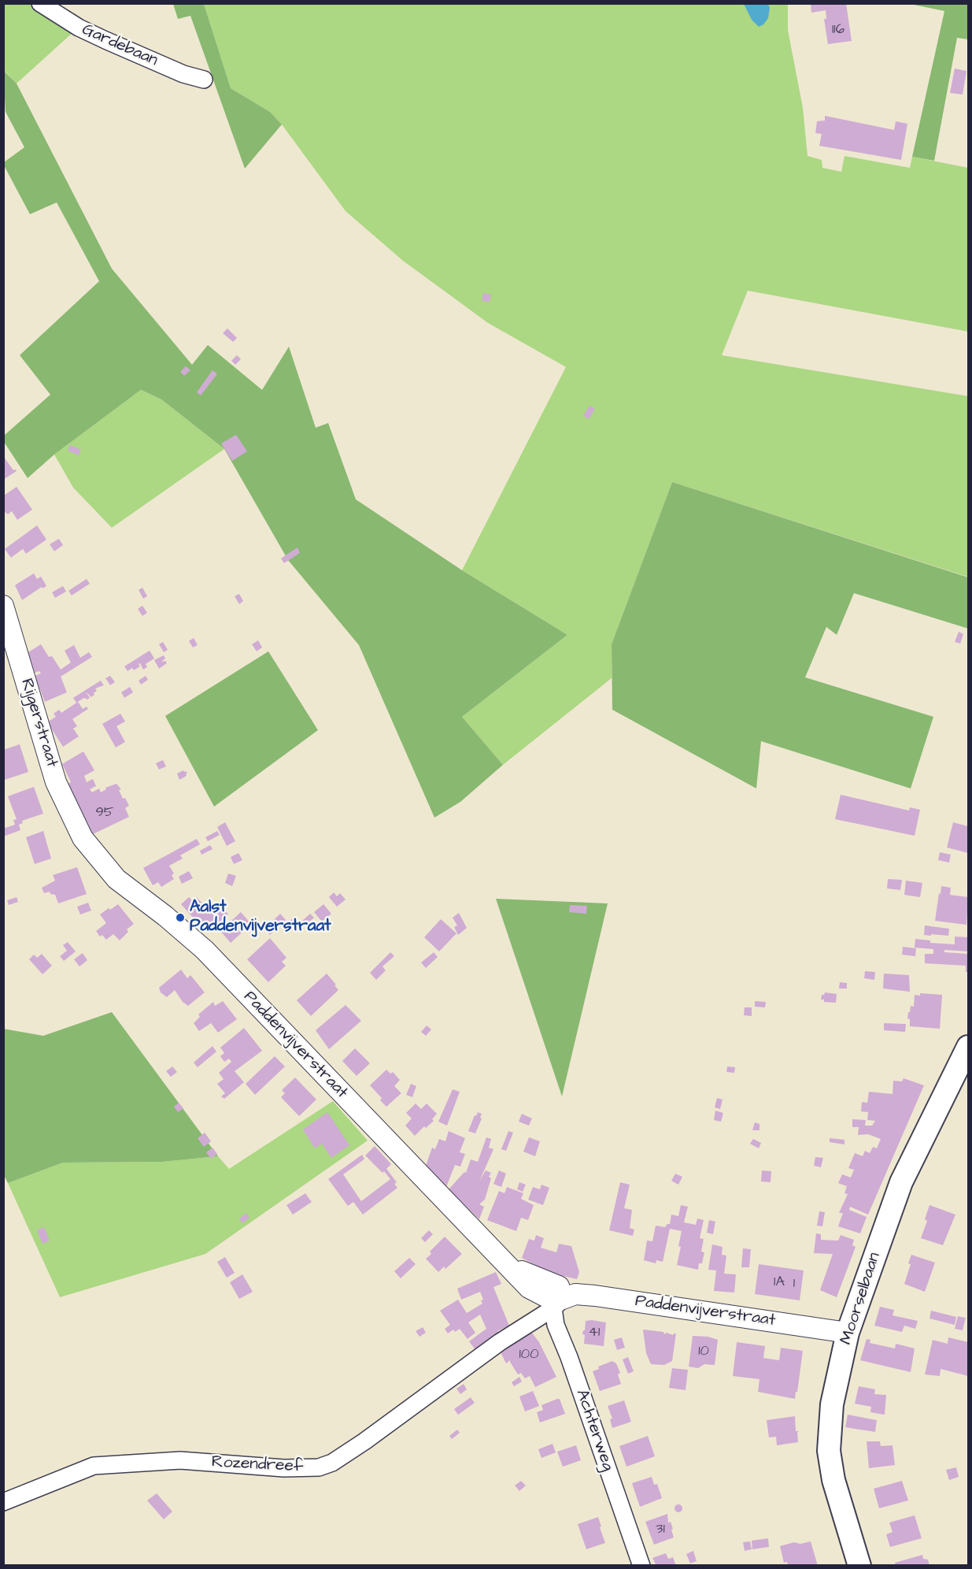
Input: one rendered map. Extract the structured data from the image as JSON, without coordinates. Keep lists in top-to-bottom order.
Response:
{
  "streets": {
    "main road": ["Moorselbaan"],
    "street": [
      "Gardebaan",
      "Rijgerstraat",
      "Paddenvijverstraat",
      "Achterweg",
      "Rozendreef"
    ]
  },
  "crossings": [
    ["Rijgerstraat", "Paddenvijverstraat"],
    ["Paddenvijverstraat", "Moorselbaan"],
    ["Paddenvijverstraat", "Achterweg"],
    ["Paddenvijverstraat", "Rozendreef"],
    ["Achterweg", "Rozendreef"]
  ],
  "places": ["Aalst Paddenvijverstraat"],
  "house_numbers": [
    "116",
    "95",
    "1A",
    "1",
    "41",
    "10",
    "100",
    "31"
  ]
}
